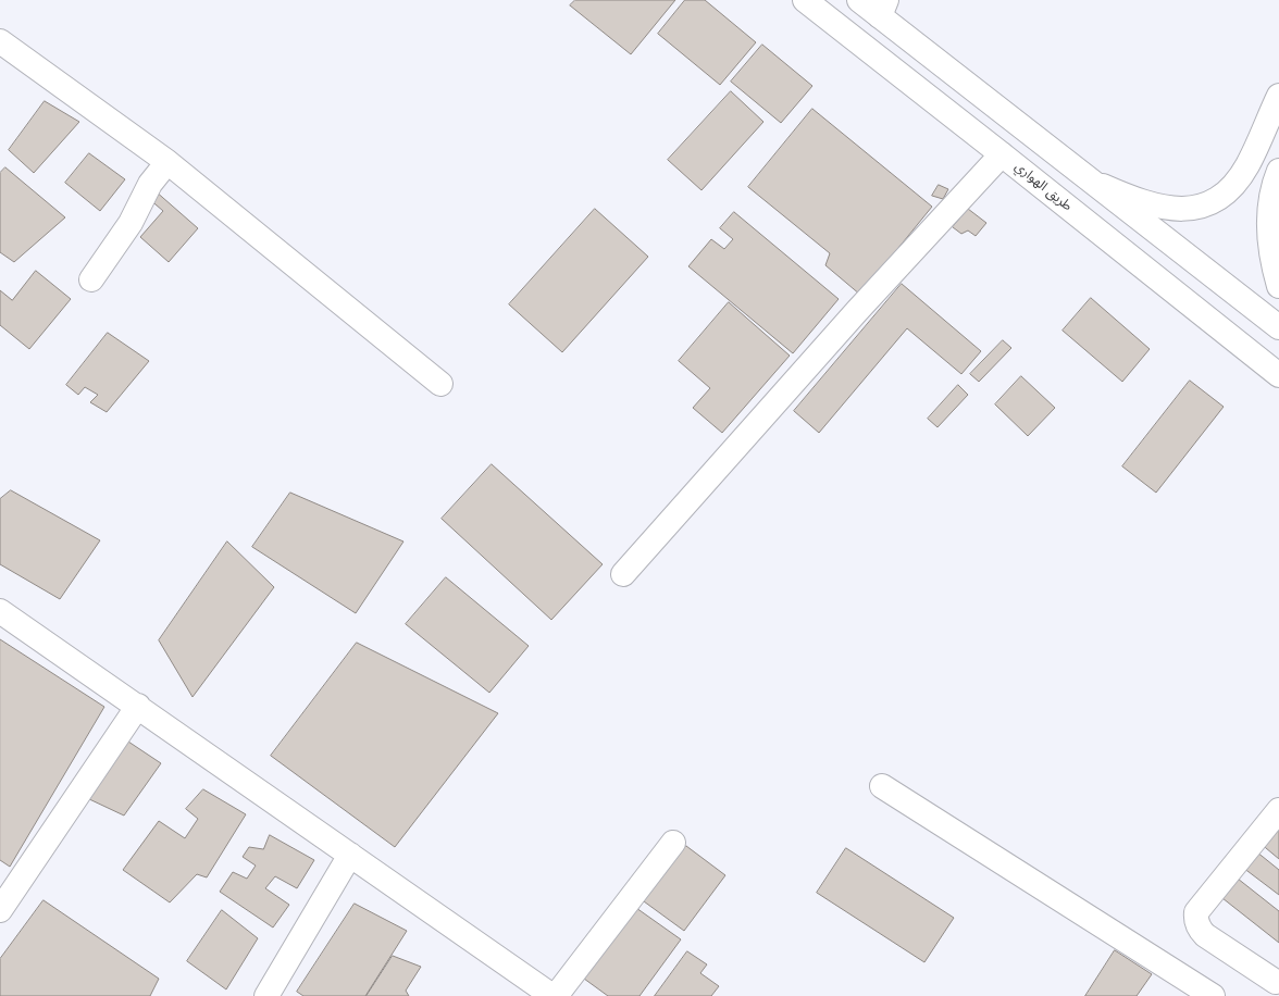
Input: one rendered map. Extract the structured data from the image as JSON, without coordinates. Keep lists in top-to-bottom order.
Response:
{
  "streets": {
    "main road": ["طريق الهواري"]
  }
}
